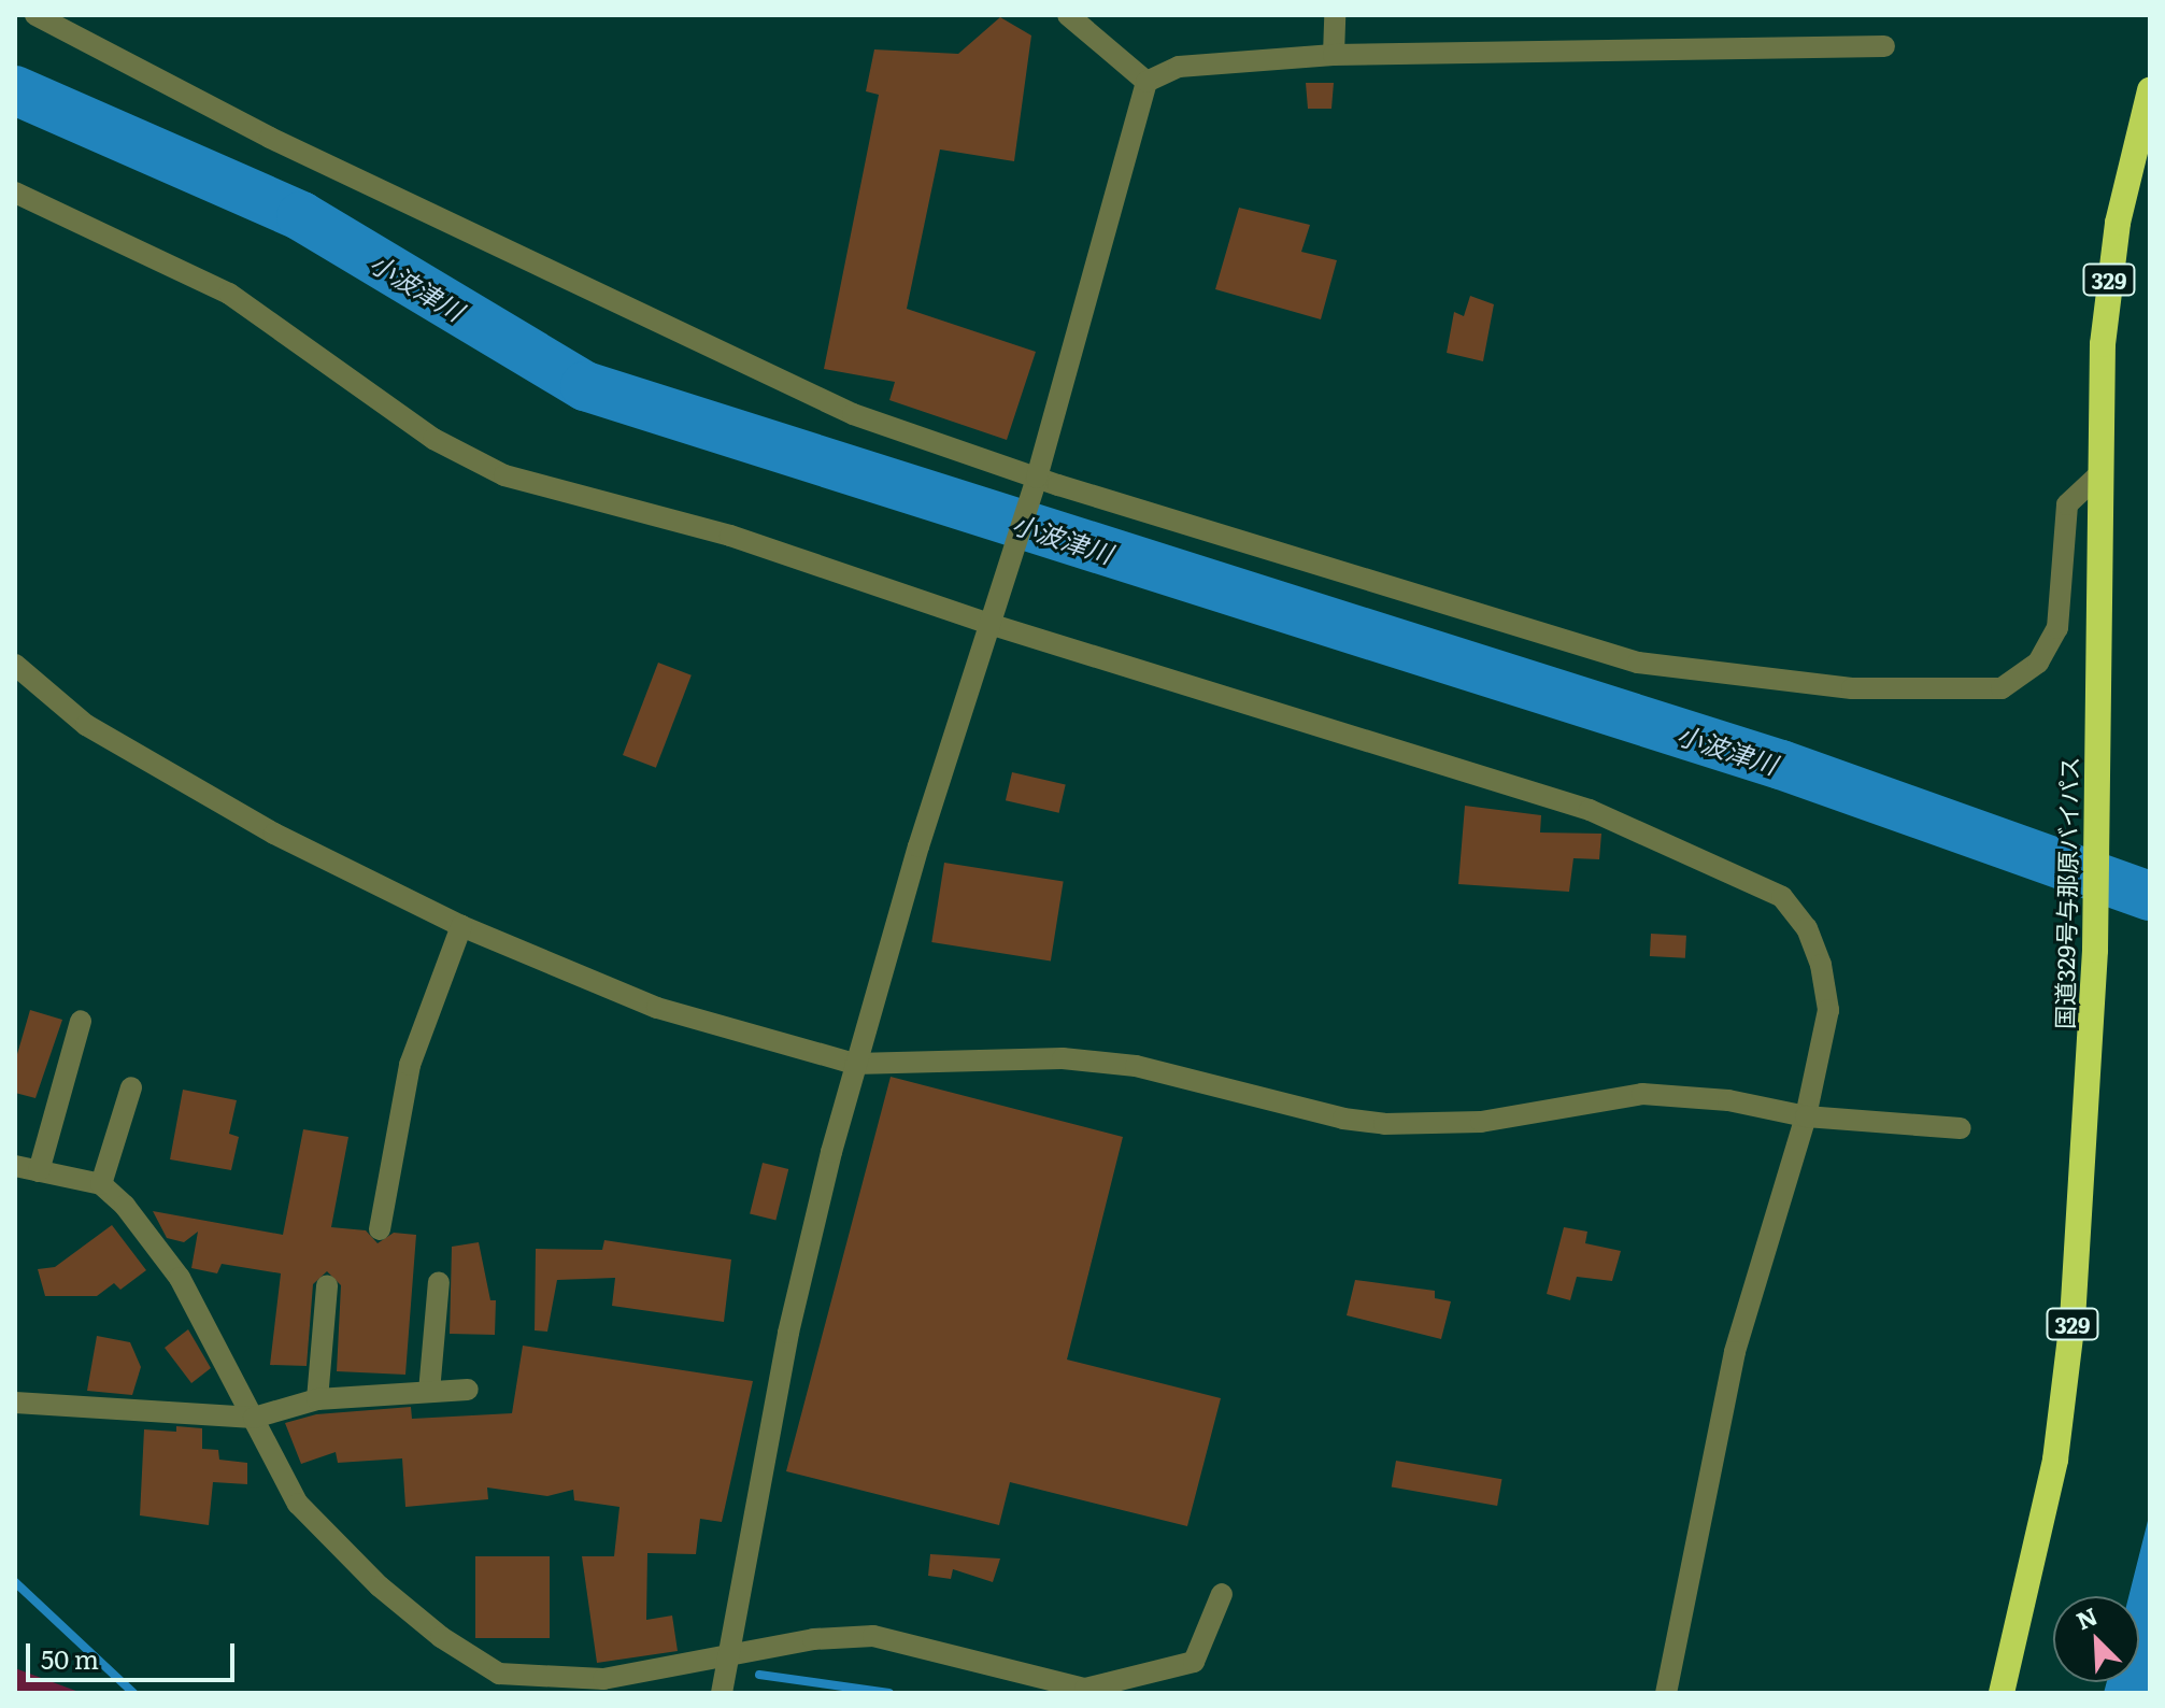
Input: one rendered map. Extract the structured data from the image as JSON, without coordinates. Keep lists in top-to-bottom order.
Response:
{
  "streets": {
    "highway": ["329", "国道329号与那原バイパス"]
  },
  "water": ["小波津川"],
  "scale_bar": "50 m",
  "north": "top left"
}
